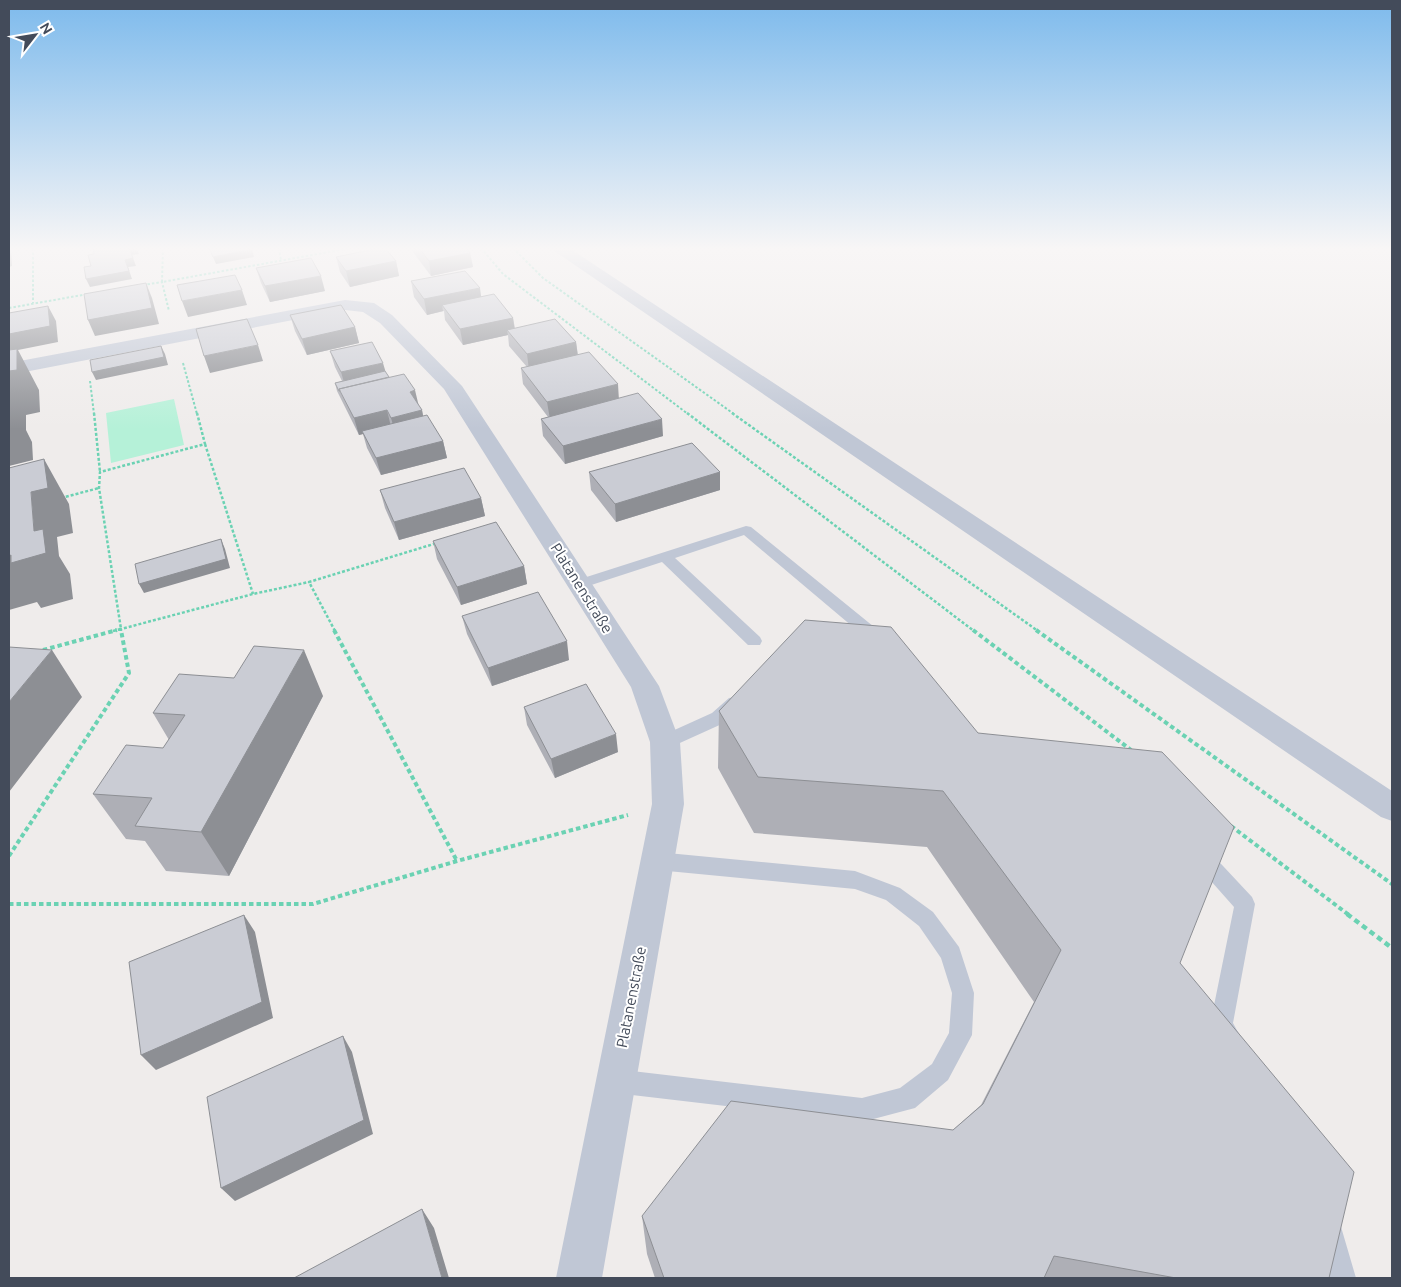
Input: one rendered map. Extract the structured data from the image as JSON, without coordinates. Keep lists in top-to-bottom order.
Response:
{
  "streets": {
    "street": ["Platanenstraße"]
  },
  "north": "top right"
}
